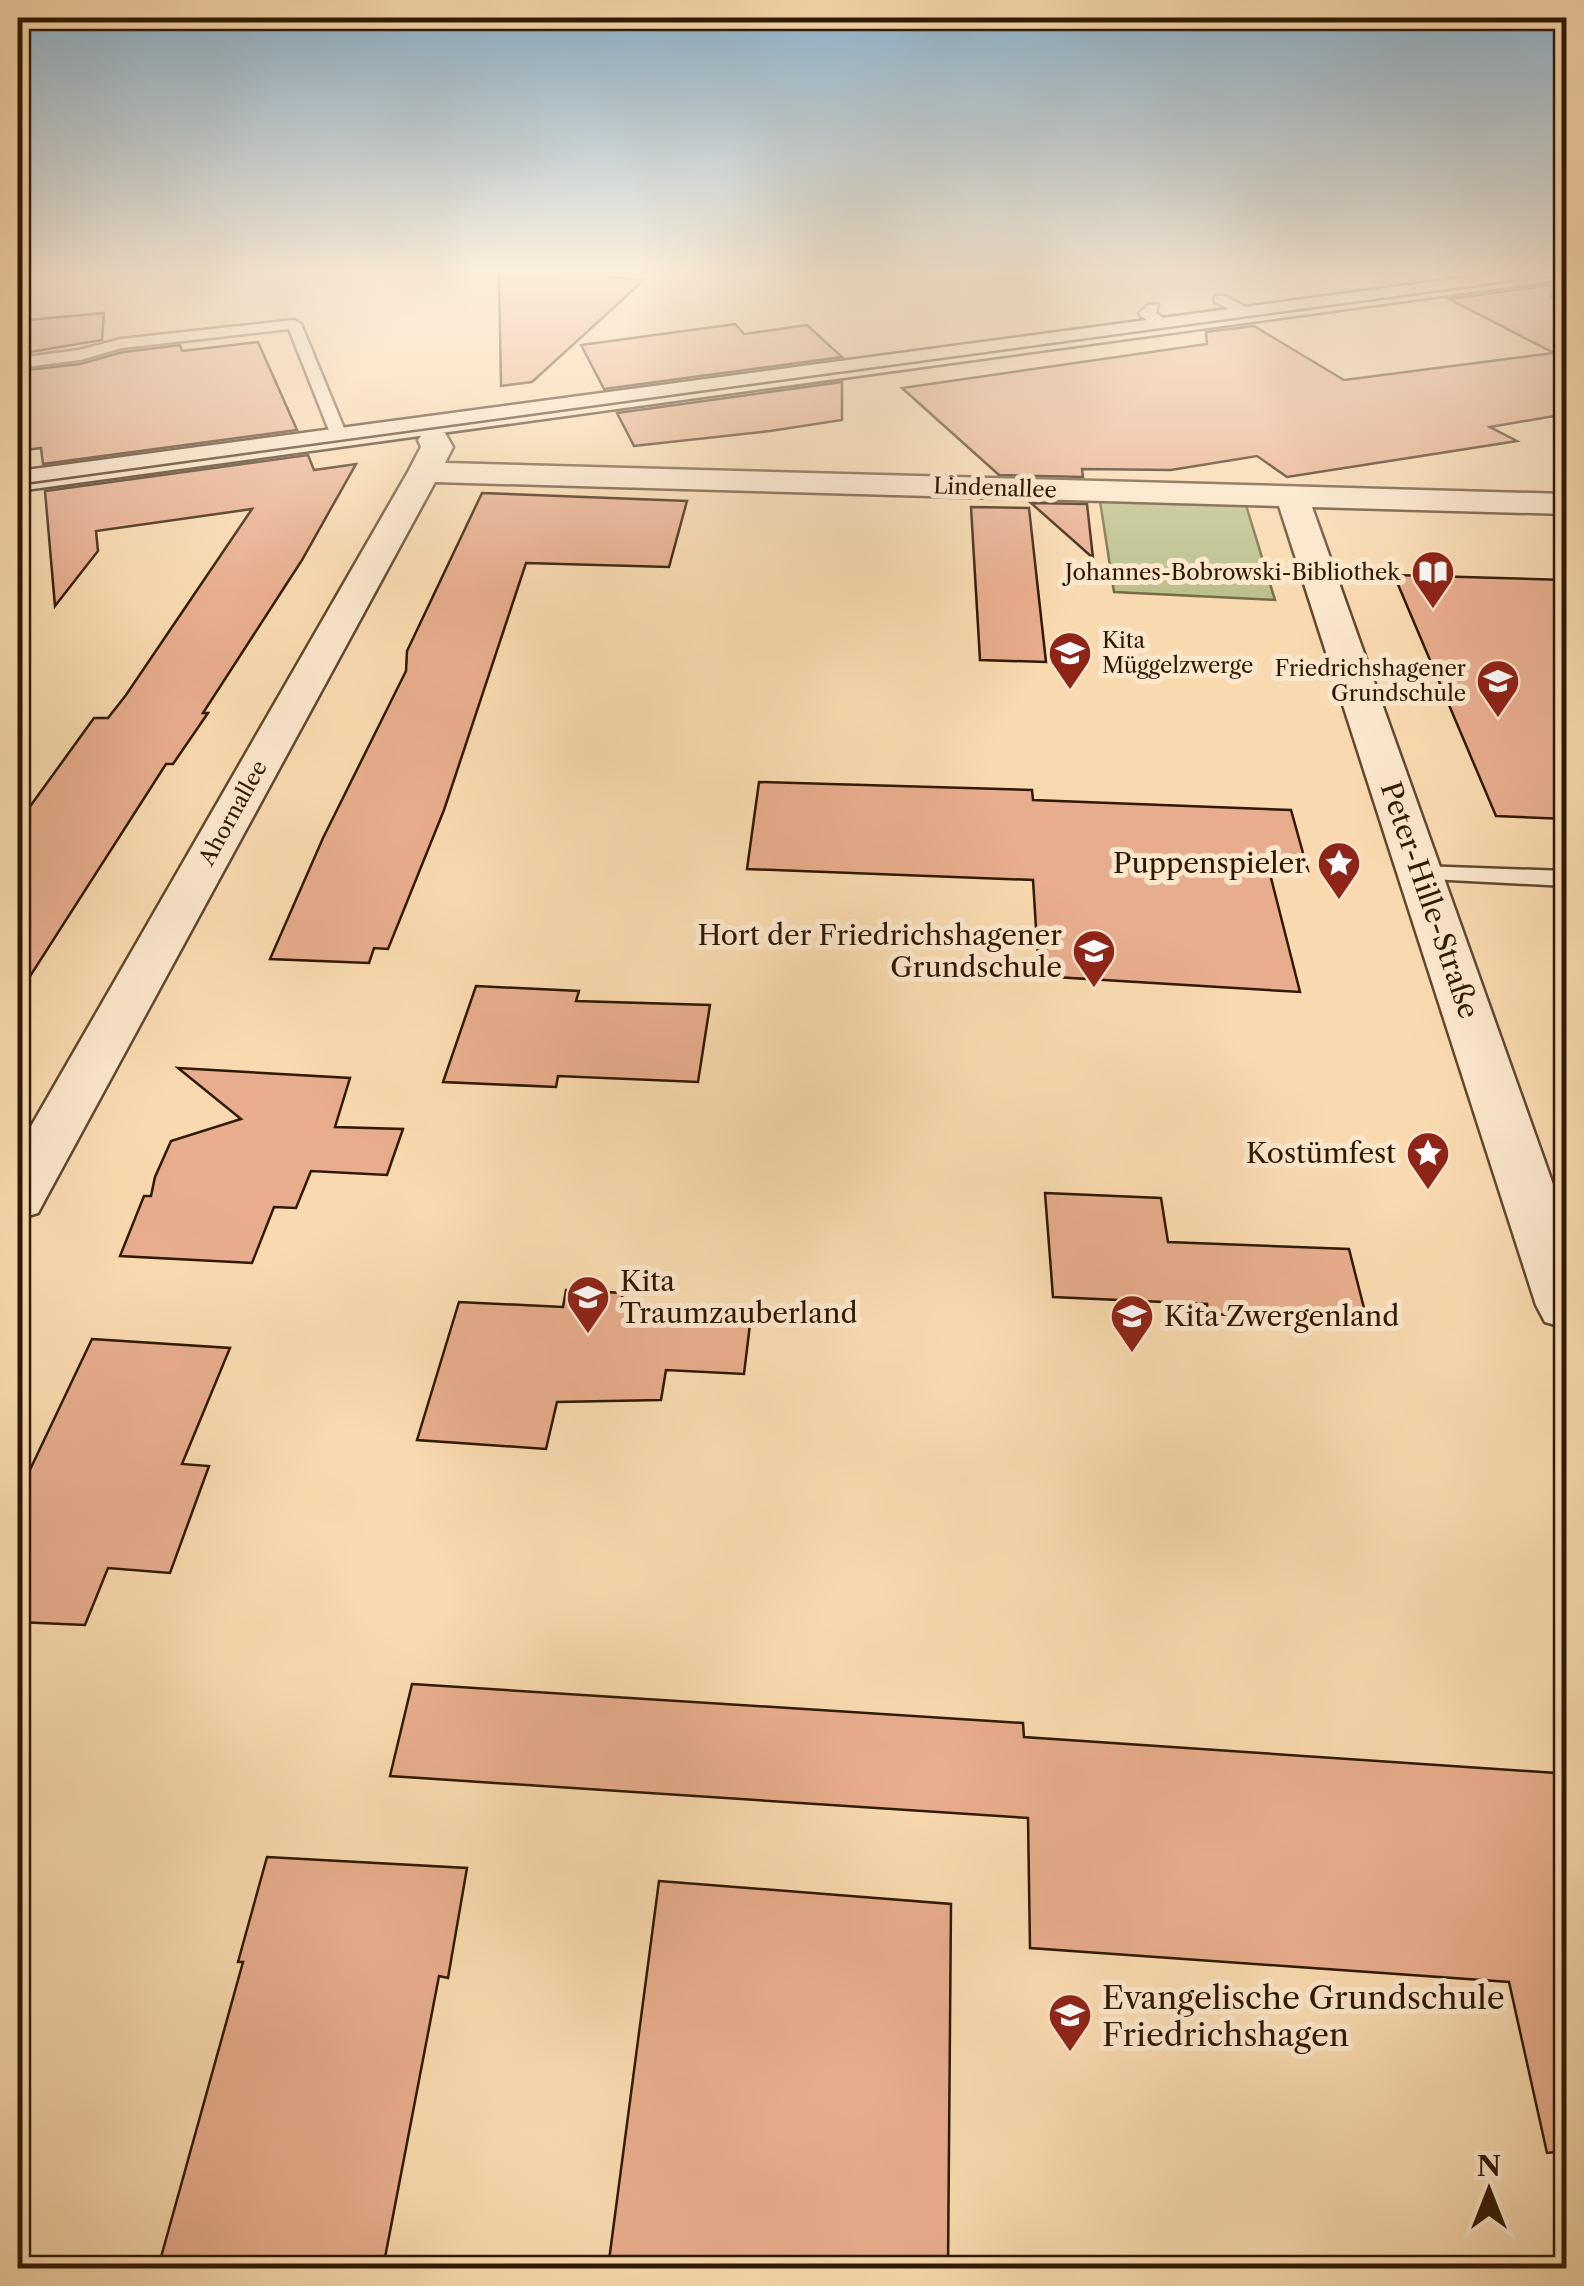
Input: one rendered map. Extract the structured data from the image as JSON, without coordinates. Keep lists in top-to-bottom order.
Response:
{
  "streets": {
    "street": ["Lindenallee", "Ahornallee", "Peter-Hille-Straße"]
  },
  "crossings": [
    ["Lindenallee", "Ahornallee"],
    ["Lindenallee", "Peter-Hille-Straße"]
  ],
  "places": {
    "library": ["Johannes-Bobrowski-Bibliothek"],
    "school or university": [
      "Kita Müggelzwerge",
      "Friedrichshagener Grundschule",
      "Hort der Friedrichshagener Grundschule",
      "Kita Traumzauberland",
      "Kita Zwergenland",
      "Evangelische Grundschule Friedrichshagen"
    ],
    "place": ["Puppenspieler", "Kostümfest"]
  },
  "north": "top"
}
